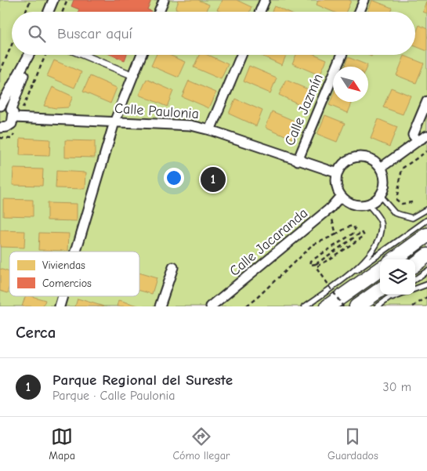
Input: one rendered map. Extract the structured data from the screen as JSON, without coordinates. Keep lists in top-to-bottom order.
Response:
{
  "streets": {
    "street": ["Calle Jazmín", "Calle Paulonia", "Calle Jacaranda"]
  },
  "crossings": [
    ["Calle Jazmín", "Calle Paulonia"],
    ["Calle Paulonia", "Calle Jacaranda"]
  ],
  "legend": ["Viviendas", "Comercios"],
  "north": "bottom right",
  "page": {
    "search": "Buscar aquí",
    "pins": "1",
    "heading": "Cerca",
    "list": [
      {
        "mark": "1",
        "name": "Parque Regional del Sureste",
        "note": "Parque · Calle Paulonia",
        "value": "30 m"
      }
    ],
    "nav": ["Mapa", "Cómo llegar", "Guardados"]
  }
}
